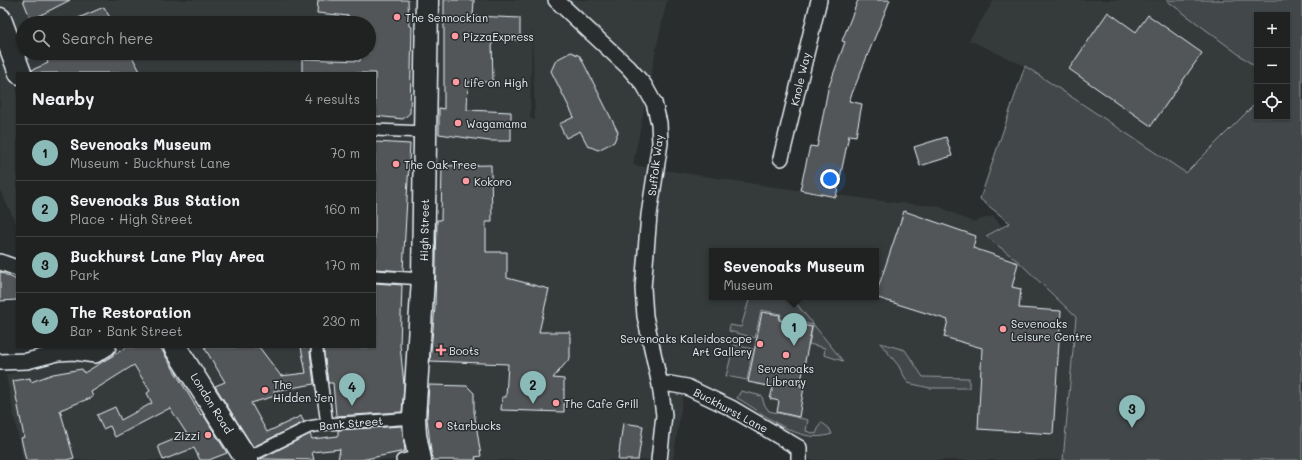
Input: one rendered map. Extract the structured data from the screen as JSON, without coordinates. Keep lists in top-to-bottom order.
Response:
{
  "streets": {
    "main road": ["High Street", "London Road"],
    "street": [
      "Knole Way",
      "Suffolk Way",
      "Buckhurst Lane",
      "Bank Street"
    ]
  },
  "crossings": [
    ["Suffolk Way", "Buckhurst Lane"],
    ["High Street", "Bank Street"],
    ["London Road", "Bank Street"]
  ],
  "places": {
    "other": [
      "The Sennockian",
      "PizzaExpress",
      "Life on High",
      "Wagamama",
      "The Oak Tree",
      "Kokoro",
      "Sevenoaks Leisure Centre",
      "Sevenoaks Kaleidoscope Art Gallery",
      "Sevenoaks Library",
      "The Hidden Jen",
      "The Cafe Grill",
      "Starbucks",
      "Zizzi"
    ],
    "health": ["Boots"]
  },
  "page": {
    "map_buttons": ["+", "−"],
    "search": "Search here",
    "heading": ["Nearby", "4 results"],
    "list": [
      {
        "mark": "1",
        "name": "Sevenoaks Museum",
        "note": "Museum · Buckhurst Lane",
        "value": "70 m"
      },
      {
        "mark": "2",
        "name": "Sevenoaks Bus Station",
        "note": "Place · High Street",
        "value": "160 m"
      },
      {
        "mark": "3",
        "name": "Buckhurst Lane Play Area",
        "note": "Park",
        "value": "170 m"
      },
      {
        "mark": "4",
        "name": "The Restoration",
        "note": "Bar · Bank Street",
        "value": "230 m"
      }
    ],
    "popup": ["Sevenoaks Museum", "Museum"],
    "pins": [
      "1",
      "2",
      "4",
      "3"
    ]
  }
}
